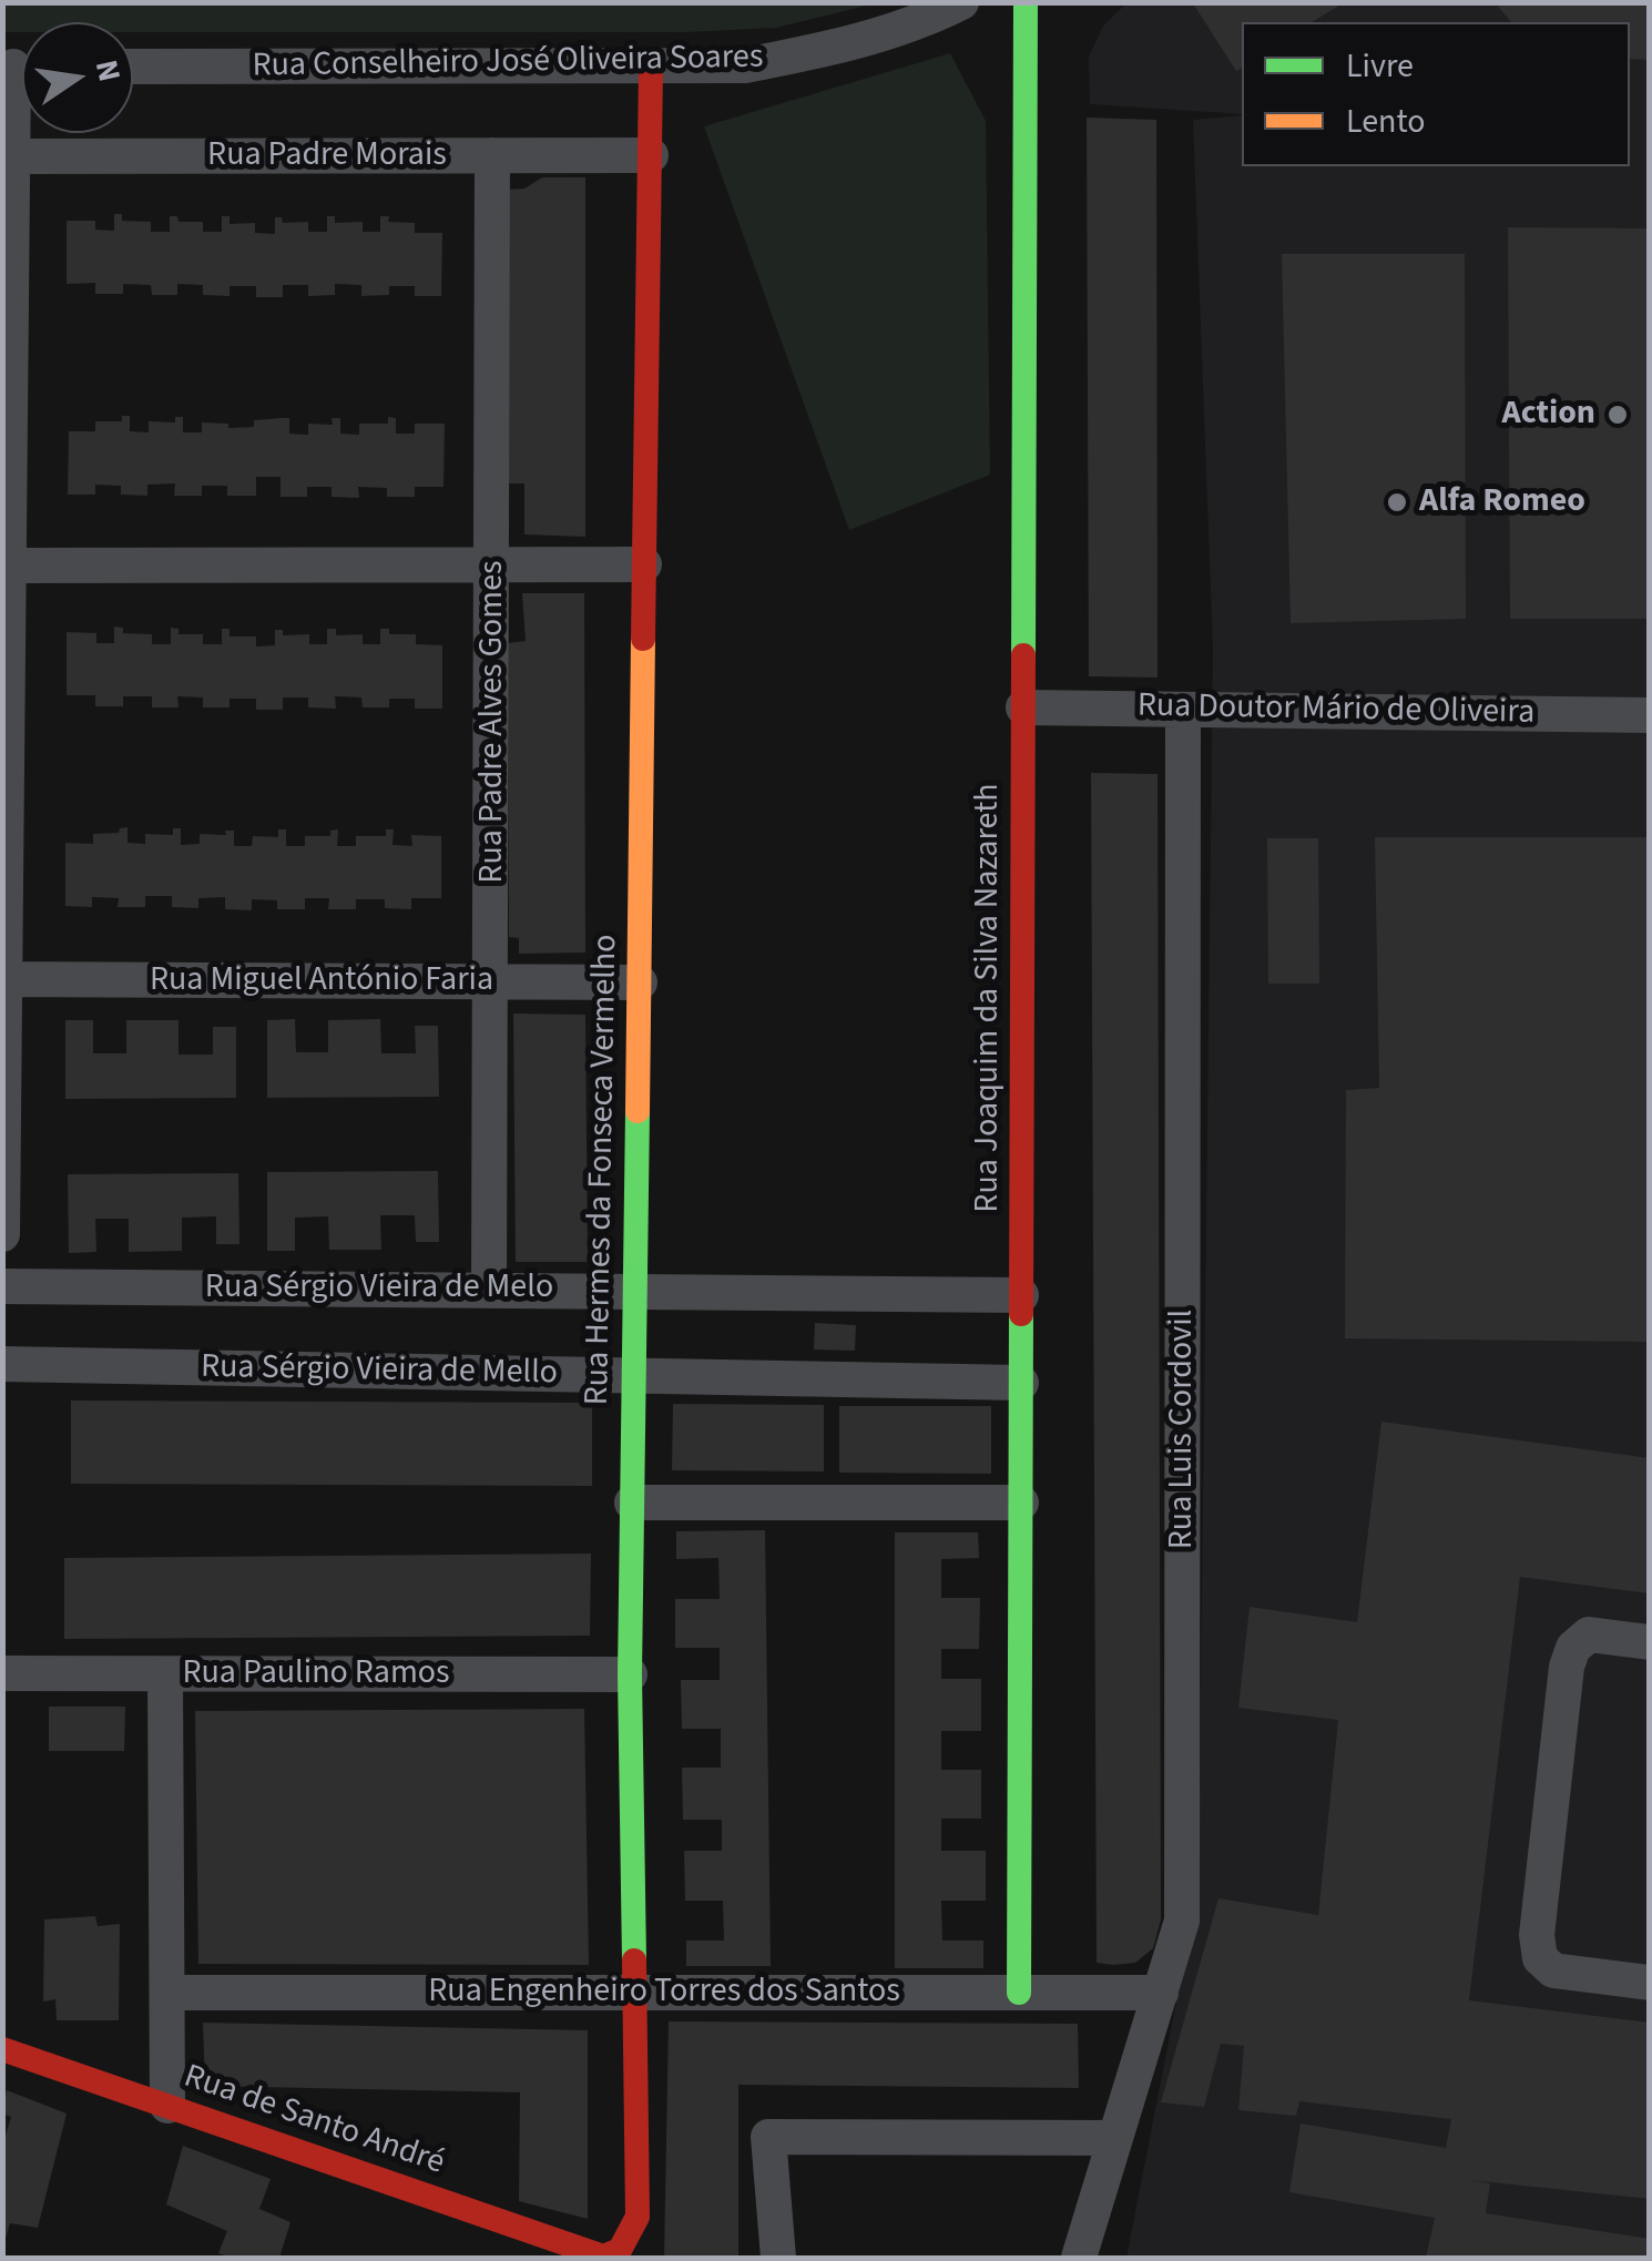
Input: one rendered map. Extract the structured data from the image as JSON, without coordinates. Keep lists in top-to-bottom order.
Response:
{
  "streets": {
    "street": [
      "Rua Conselheiro José Oliveira Soares",
      "Rua Padre Morais",
      "Rua Doutor Mário de Oliveira",
      "Rua Padre Alves Gomes",
      "Rua Miguel António Faria",
      "Rua Joaquim da Silva Nazareth",
      "Rua Hermes da Fonseca Vermelho",
      "Rua Sérgio Vieira de Melo",
      "Rua Sérgio Vieira de Mello",
      "Rua Luis Cordovil",
      "Rua Paulino Ramos",
      "Rua Engenheiro Torres dos Santos",
      "Rua de Santo André"
    ]
  },
  "crossings": [
    ["Rua Conselheiro José Oliveira Soares", "Rua Hermes da Fonseca Vermelho"],
    ["Rua Padre Morais", "Rua Padre Alves Gomes"],
    ["Rua Padre Morais", "Rua Hermes da Fonseca Vermelho"],
    ["Rua Doutor Mário de Oliveira", "Rua Joaquim da Silva Nazareth"],
    ["Rua Doutor Mário de Oliveira", "Rua Luis Cordovil"],
    ["Rua Padre Alves Gomes", "Rua Miguel António Faria"],
    ["Rua Padre Alves Gomes", "Rua Sérgio Vieira de Melo"],
    ["Rua Miguel António Faria", "Rua Hermes da Fonseca Vermelho"],
    ["Rua Joaquim da Silva Nazareth", "Rua Sérgio Vieira de Melo"],
    ["Rua Joaquim da Silva Nazareth", "Rua Sérgio Vieira de Mello"],
    ["Rua Joaquim da Silva Nazareth", "Rua Engenheiro Torres dos Santos"],
    ["Rua Hermes da Fonseca Vermelho", "Rua Sérgio Vieira de Melo"],
    ["Rua Hermes da Fonseca Vermelho", "Rua Sérgio Vieira de Mello"],
    ["Rua Hermes da Fonseca Vermelho", "Rua Paulino Ramos"],
    ["Rua Hermes da Fonseca Vermelho", "Rua Engenheiro Torres dos Santos"],
    ["Rua Hermes da Fonseca Vermelho", "Rua de Santo André"],
    ["Rua Luis Cordovil", "Rua Engenheiro Torres dos Santos"]
  ],
  "places": ["Action", "Alfa Romeo"],
  "legend": ["Livre", "Lento"],
  "north": "right"
}
